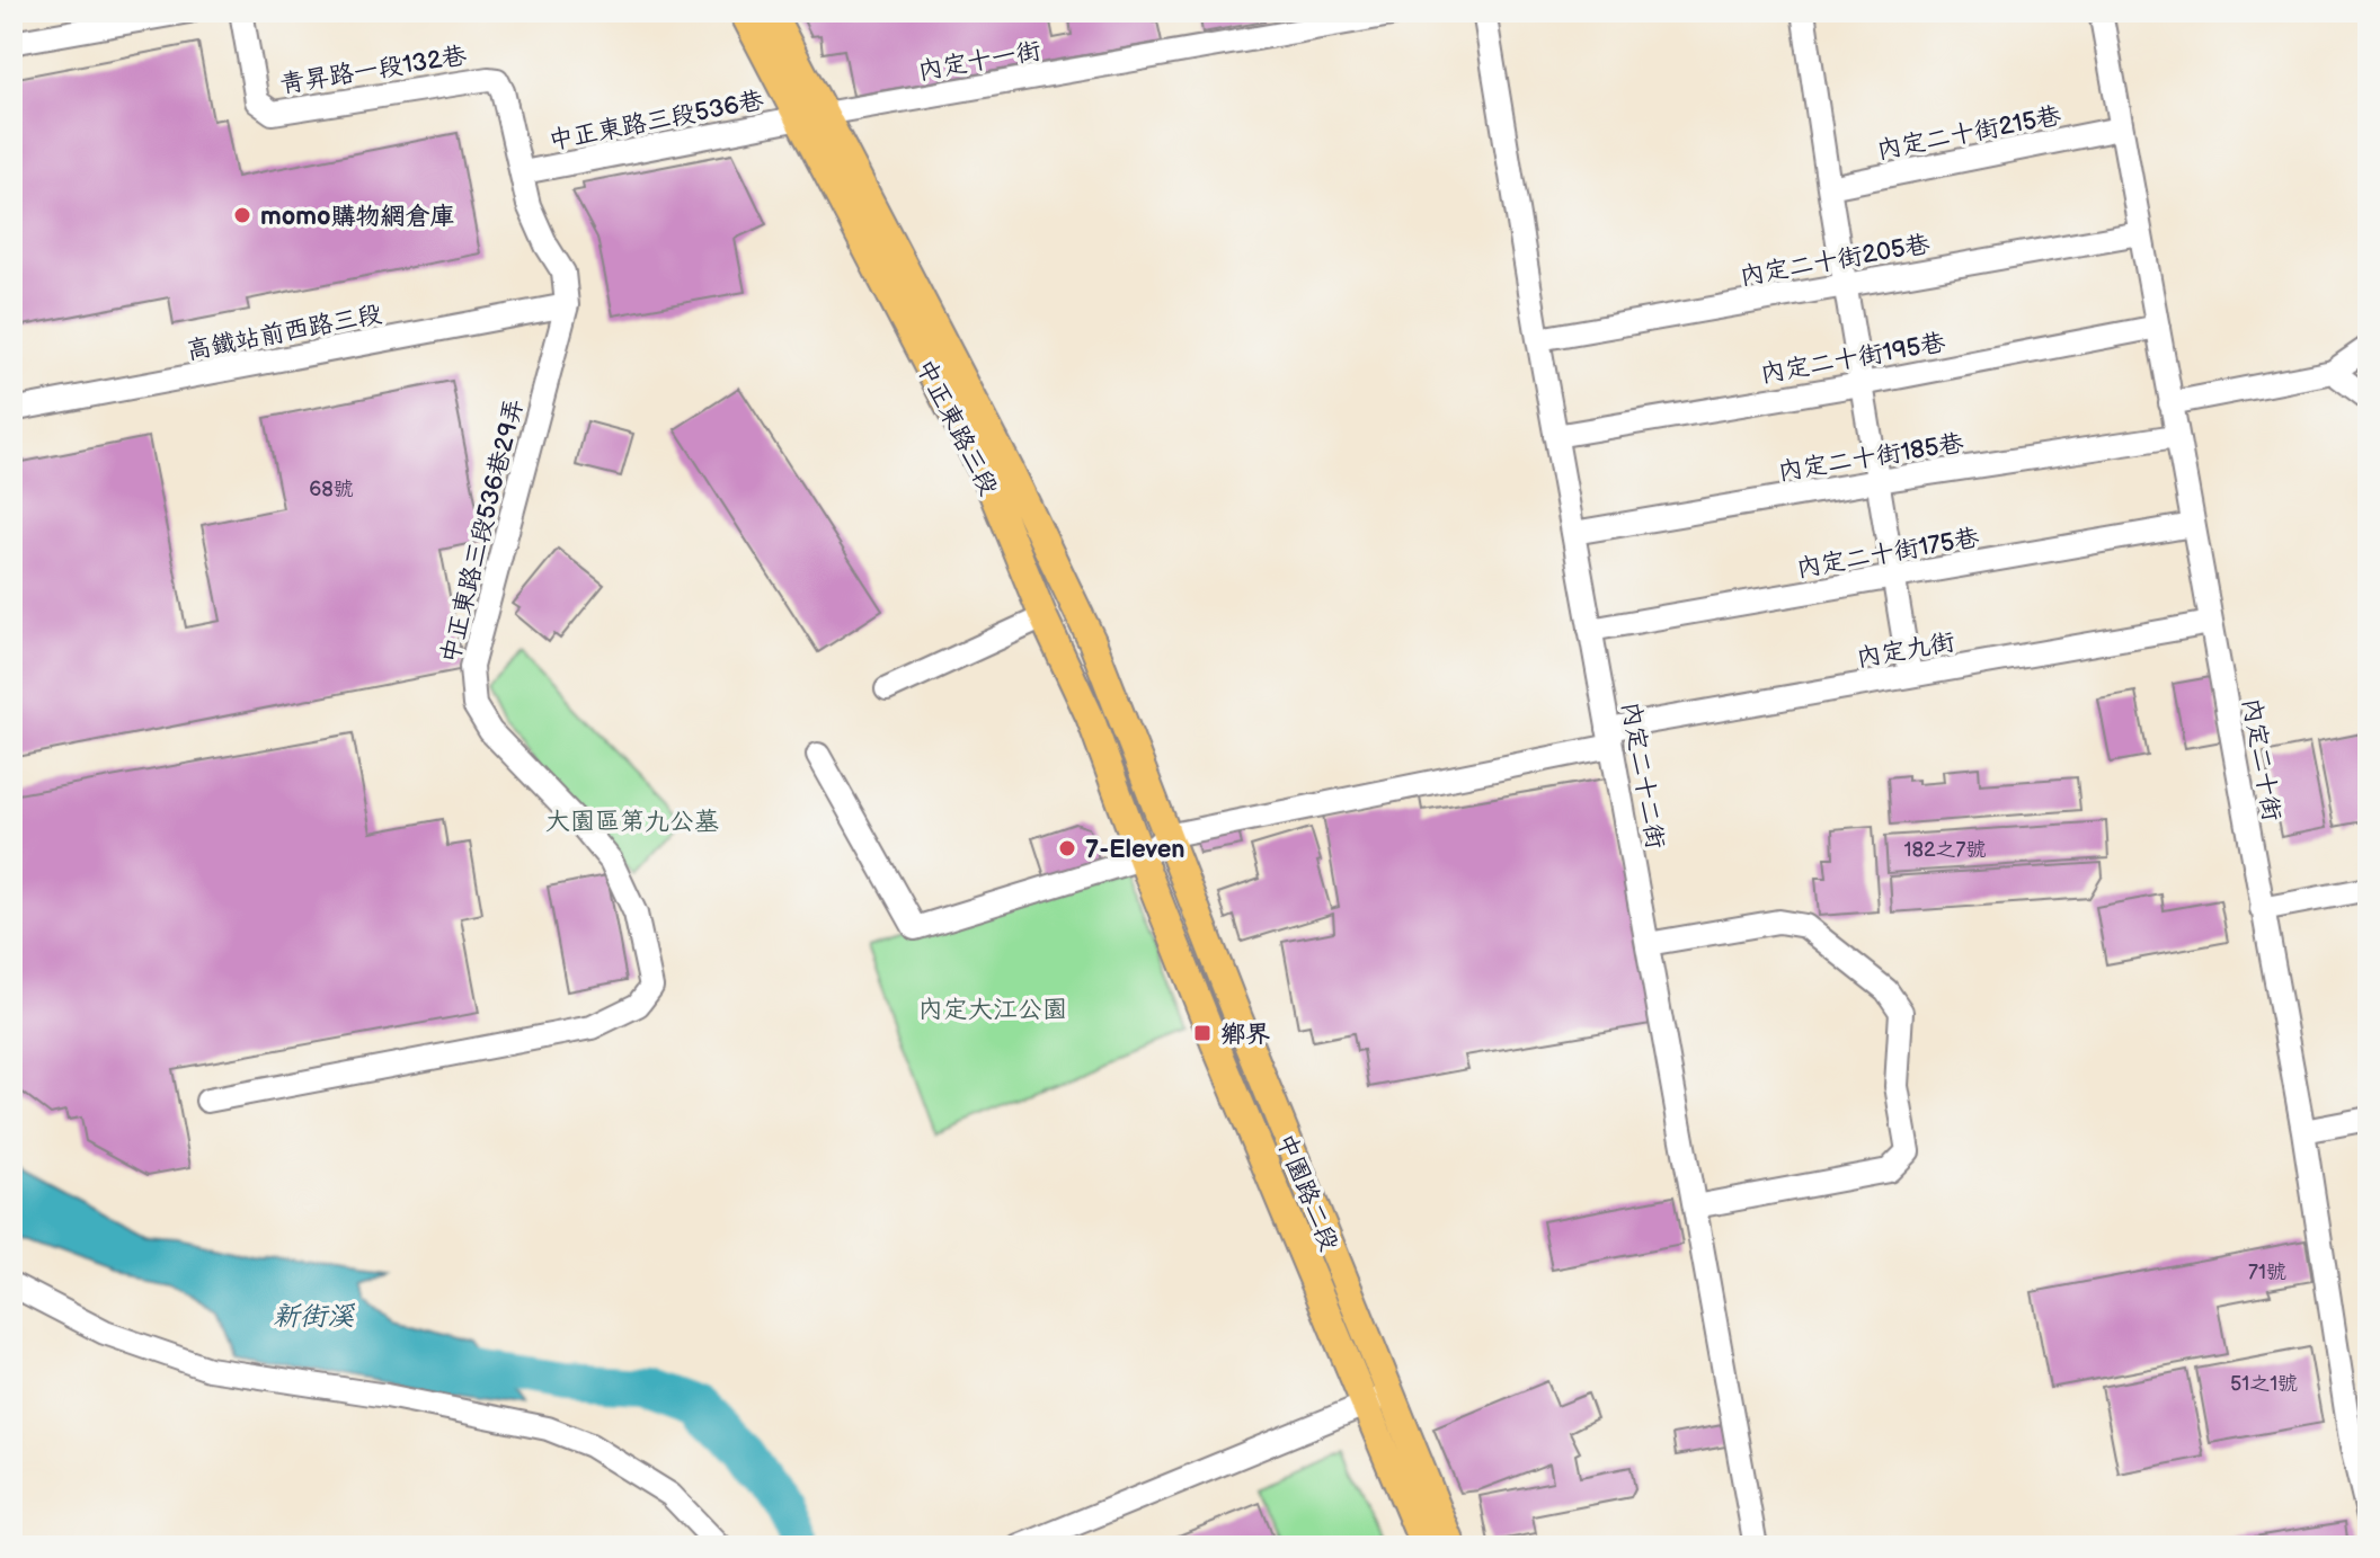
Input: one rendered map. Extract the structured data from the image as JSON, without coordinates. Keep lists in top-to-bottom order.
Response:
{
  "streets": {
    "main road": ["中正東路三段", "中園路二段"],
    "street": [
      "內定十一街",
      "青昇路一段132巷",
      "中正東路三段536巷",
      "內定二十街215巷",
      "內定二十街205巷",
      "高鐵站前西路三段",
      "內定二十街195巷",
      "內定二十街185巷",
      "中正東路三段536巷29弄",
      "內定二十街175巷",
      "內定九街",
      "內定二十街",
      "內定二十二街"
    ]
  },
  "crossings": [
    ["內定十一街", "中正東路三段536巷"],
    ["內定十一街", "中正東路三段"],
    ["內定十一街", "中園路二段"],
    ["青昇路一段132巷", "中正東路三段536巷"],
    ["青昇路一段132巷", "中正東路三段536巷29弄"],
    ["中正東路三段536巷", "中正東路三段"],
    ["中正東路三段536巷", "中正東路三段536巷29弄"],
    ["中正東路三段536巷", "中園路二段"],
    ["內定二十街215巷", "內定二十街"],
    ["內定二十街205巷", "內定二十街"],
    ["內定二十街205巷", "內定二十二街"],
    ["高鐵站前西路三段", "中正東路三段536巷29弄"],
    ["內定二十街195巷", "內定二十街"],
    ["內定二十街195巷", "內定二十二街"],
    ["中正東路三段", "中園路二段"],
    ["內定二十街185巷", "內定二十街"],
    ["內定二十街185巷", "內定二十二街"],
    ["內定二十街175巷", "內定二十街"],
    ["內定二十街175巷", "內定二十二街"],
    ["內定九街", "內定二十街"],
    ["內定九街", "內定二十二街"],
    ["內定九街", "中園路二段"]
  ],
  "water": ["新街溪"],
  "parks": ["大園區第九公墓", "內定大江公園"],
  "places": {
    "other": ["momo購物網倉庫", "7-Eleven"],
    "transit": ["鄉界"]
  },
  "house_numbers": [
    "68號",
    "182之7號",
    "71號",
    "51之1號"
  ]
}
